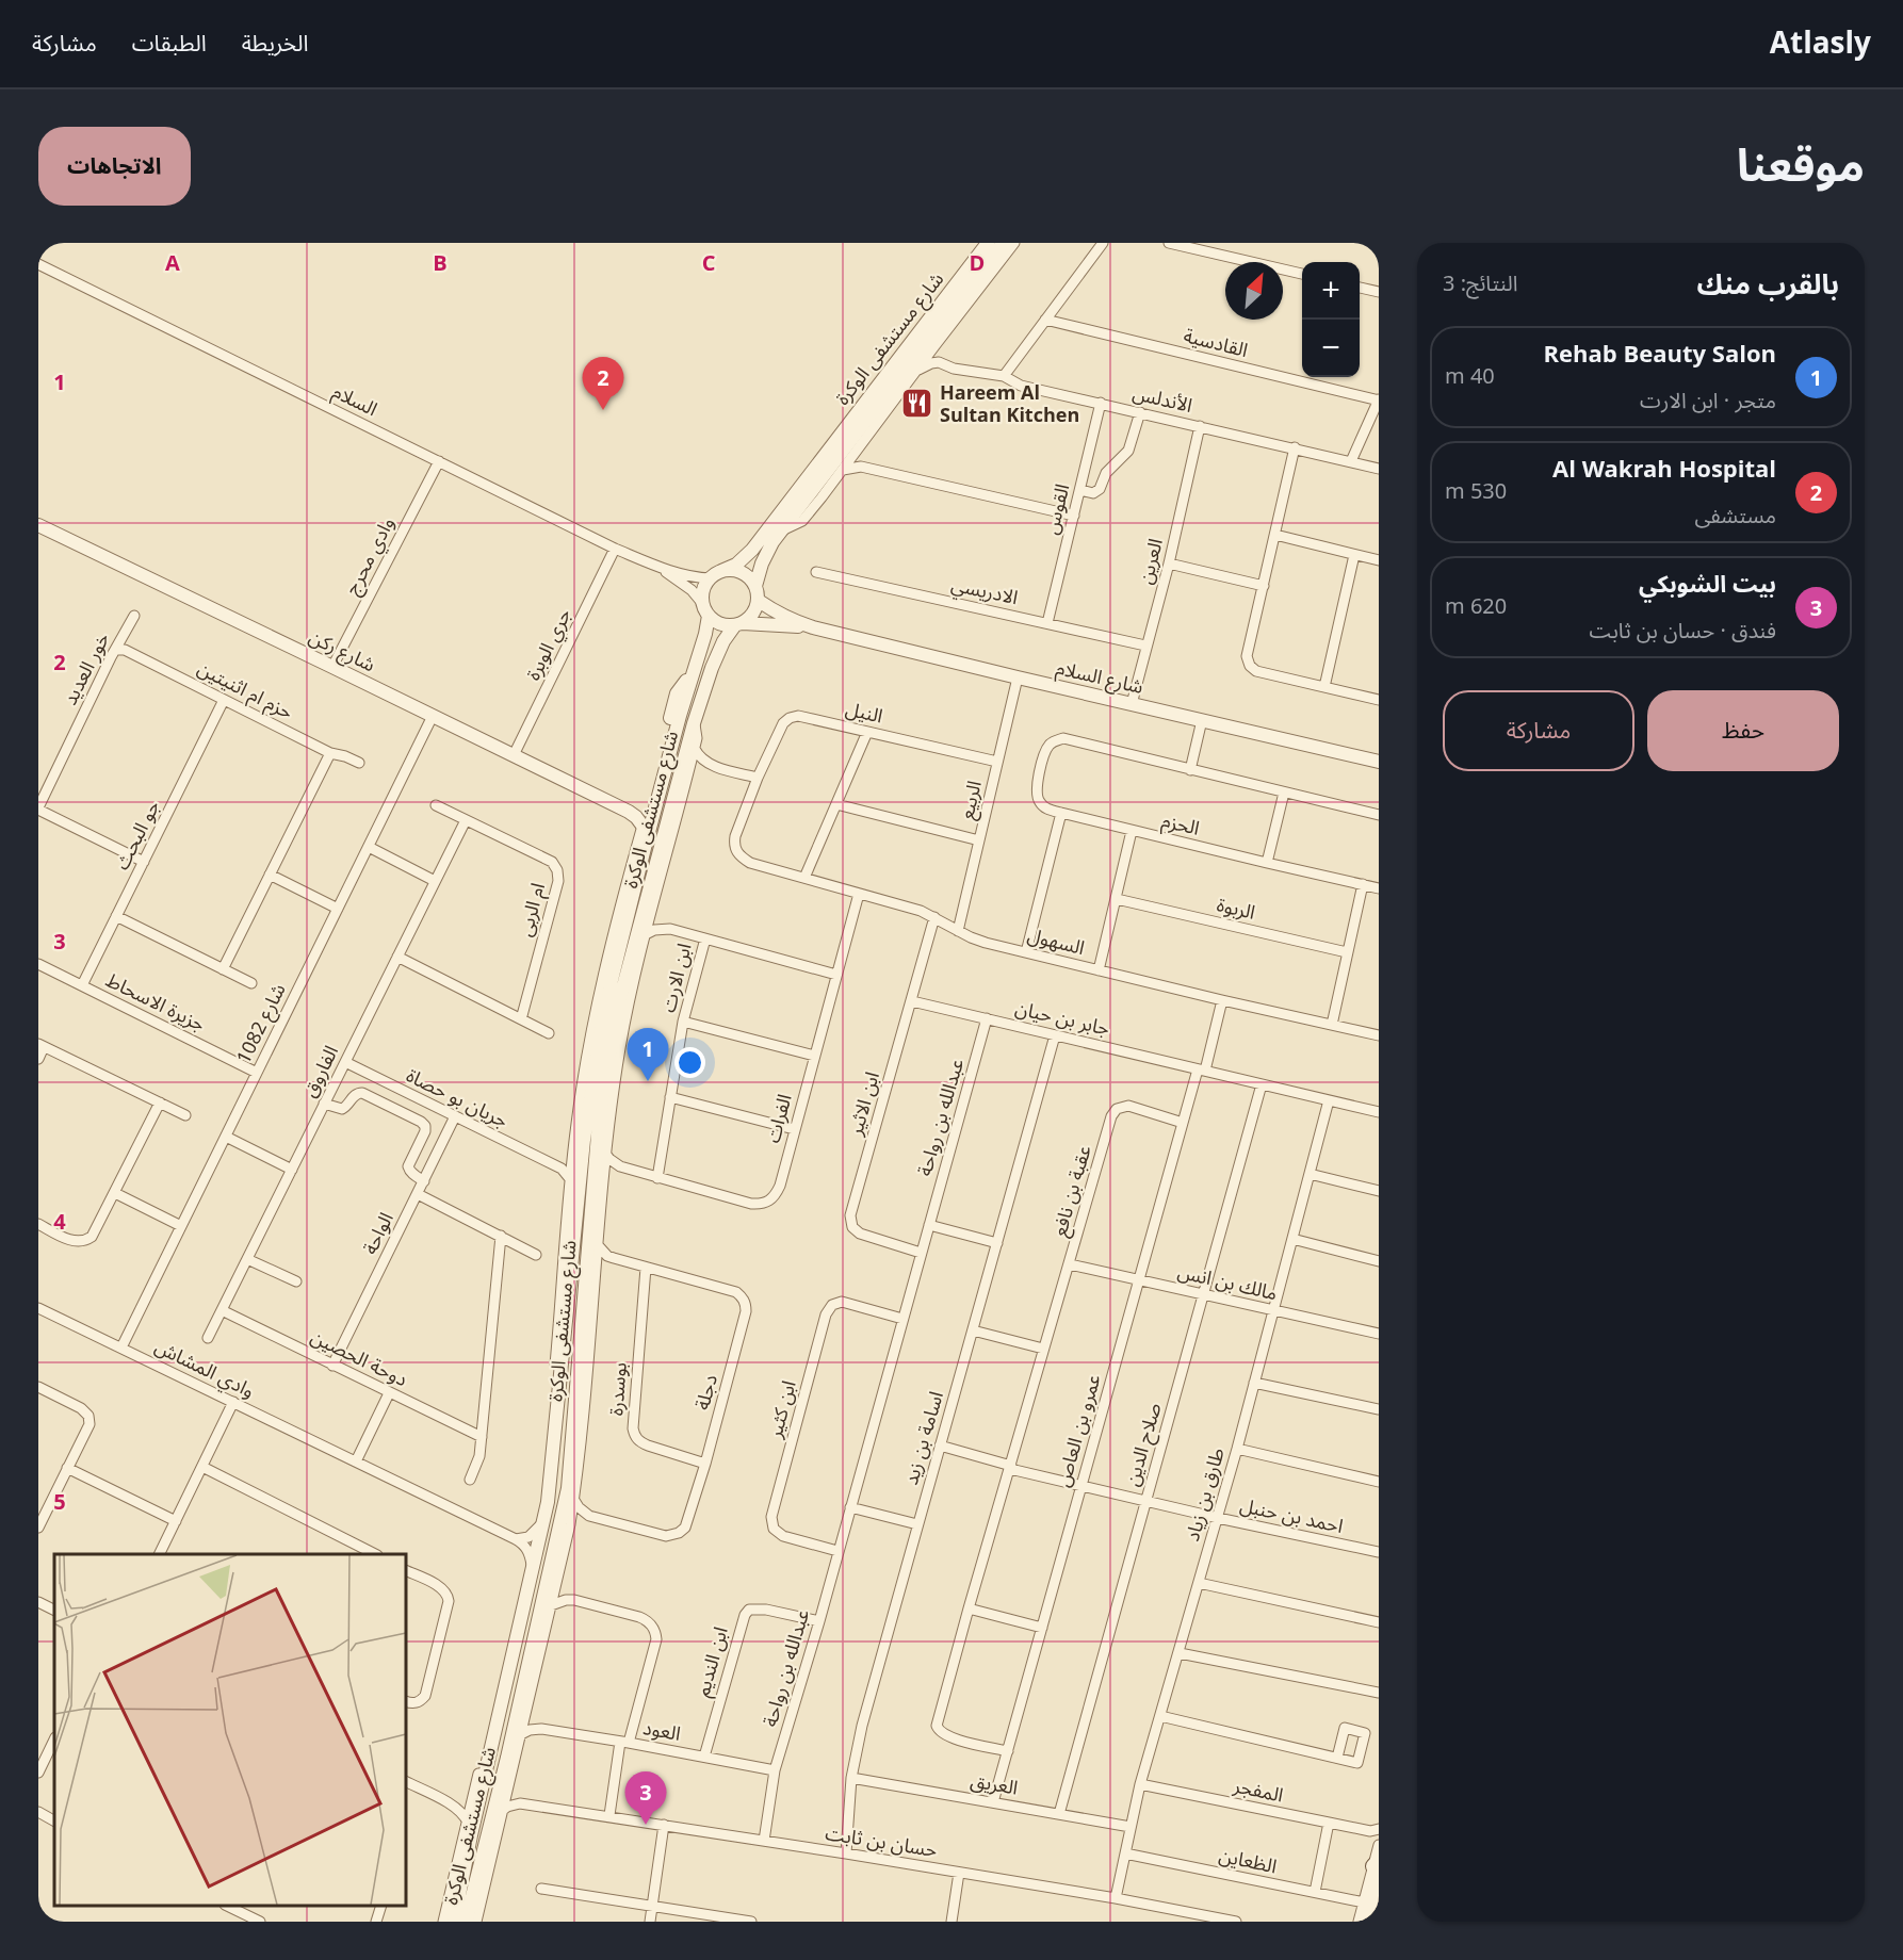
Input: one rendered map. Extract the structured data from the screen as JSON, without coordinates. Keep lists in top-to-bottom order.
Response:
{
  "streets": {
    "street": [
      "شارع مستشفى الوكرة",
      "القادسية",
      "الأندلس",
      "السلام",
      "القوس",
      "وادي محرج",
      "العرين",
      "الادريسي",
      "جري الوبرة",
      "شارع ركن",
      "خور العديد",
      "شارع السلام",
      "حزم ام اثنيتين",
      "النيل",
      "الربيع",
      "الحزم",
      "جو البحث",
      "الربوة",
      "ام الربى",
      "السهول",
      "ابن الارت",
      "جزيرة الاسحاط",
      "جابر بن حيان",
      "شارع 1082",
      "الفاروق",
      "جريان بو حصاة",
      "ابن الاثير",
      "عبدالله بن رواحة",
      "الفرات",
      "عقبة بن نافع",
      "الواحة",
      "مالك بن انس",
      "دوحة الحصين",
      "وادي المشاش",
      "بوسدرة",
      "دجلة",
      "ابن كثير",
      "عمرو بن العاص",
      "اسامة بن زيد",
      "صلاح الدين",
      "طارق بن زياد",
      "احمد بن حنبل",
      "ابن النديم",
      "العود",
      "العريق",
      "المفجر",
      "حسان بن ثابت",
      "الظعاين"
    ]
  },
  "crossings": [
    ["شارع مستشفى الوكرة", "السلام"],
    ["شارع مستشفى الوكرة", "شارع ركن"],
    ["شارع مستشفى الوكرة", "شارع السلام"],
    ["شارع مستشفى الوكرة", "جريان بو حصاة"],
    ["شارع مستشفى الوكرة", "الفرات"],
    ["شارع مستشفى الوكرة", "وادي المشاش"],
    ["شارع مستشفى الوكرة", "دجلة"],
    ["شارع مستشفى الوكرة", "العود"],
    ["شارع مستشفى الوكرة", "حسان بن ثابت"],
    ["الأندلس", "القوس"],
    ["الأندلس", "العرين"],
    ["السلام", "وادي محرج"],
    ["السلام", "جري الوبرة"],
    ["السلام", "شارع السلام"],
    ["القوس", "الادريسي"],
    ["وادي محرج", "شارع ركن"],
    ["العرين", "الادريسي"],
    ["العرين", "شارع السلام"],
    ["جري الوبرة", "شارع ركن"],
    ["شارع ركن", "شارع 1082"],
    ["خور العديد", "حزم ام اثنيتين"],
    ["شارع السلام", "الربيع"],
    ["حزم ام اثنيتين", "جو البحث"],
    ["النيل", "الربيع"],
    ["النيل", "السهول"],
    ["الربيع", "السهول"],
    ["جو البحث", "جزيرة الاسحاط"],
    ["ام الربى", "الفاروق"],
    ["السهول", "ابن الاثير"],
    ["السهول", "الفرات"],
    ["ابن الارت", "الفرات"],
    ["جزيرة الاسحاط", "شارع 1082"],
    ["جابر بن حيان", "ابن الاثير"],
    ["جابر بن حيان", "عبدالله بن رواحة"],
    ["جابر بن حيان", "عمرو بن العاص"],
    ["جابر بن حيان", "اسامة بن زيد"],
    ["جابر بن حيان", "صلاح الدين"],
    ["جابر بن حيان", "طارق بن زياد"],
    ["شارع 1082", "وادي المشاش"],
    ["الفاروق", "جريان بو حصاة"],
    ["الفاروق", "دوحة الحصين"],
    ["جريان بو حصاة", "الواحة"],
    ["ابن الاثير", "عبدالله بن رواحة"],
    ["عبدالله بن رواحة", "ابن كثير"],
    ["عبدالله بن رواحة", "ابن النديم"],
    ["عبدالله بن رواحة", "العود"],
    ["عبدالله بن رواحة", "حسان بن ثابت"],
    ["عقبة بن نافع", "مالك بن انس"],
    ["عقبة بن نافع", "عمرو بن العاص"],
    ["عقبة بن نافع", "احمد بن حنبل"],
    ["الواحة", "دوحة الحصين"],
    ["مالك بن انس", "عمرو بن العاص"],
    ["مالك بن انس", "صلاح الدين"],
    ["مالك بن انس", "طارق بن زياد"],
    ["بوسدرة", "دجلة"],
    ["عمرو بن العاص", "احمد بن حنبل"],
    ["عمرو بن العاص", "العريق"],
    ["اسامة بن زيد", "احمد بن حنبل"],
    ["اسامة بن زيد", "العريق"],
    ["اسامة بن زيد", "حسان بن ثابت"],
    ["صلاح الدين", "احمد بن حنبل"],
    ["صلاح الدين", "العريق"],
    ["طارق بن زياد", "احمد بن حنبل"],
    ["طارق بن زياد", "العريق"],
    ["طارق بن زياد", "المفجر"],
    ["طارق بن زياد", "حسان بن ثابت"],
    ["طارق بن زياد", "الظعاين"],
    ["ابن النديم", "العود"]
  ],
  "places": {
    "restaurant": ["Hareem Al Sultan Kitchen"]
  },
  "north": "top right",
  "page": {
    "header": "Atlasly",
    "nav": ["الخريطة", "الطبقات", "مشاركة"],
    "title": "موقعنا",
    "buttons": [
      "الاتجاهات",
      ["حفظ", "مشاركة"]
    ],
    "heading": ["بالقرب منك", "النتائج: 3"],
    "map_buttons": ["+", "−"],
    "list": [
      {
        "mark": "1",
        "name": "Rehab Beauty Salon",
        "note": "متجر · ابن الارت",
        "value": "40 m"
      },
      {
        "mark": "2",
        "name": "Al Wakrah Hospital",
        "note": "مستشفى",
        "value": "530 m"
      },
      {
        "mark": "3",
        "name": "بيت الشوبكي",
        "note": "فندق · حسان بن ثابت",
        "value": "620 m"
      }
    ],
    "pins": ["2", "1", "3"]
  },
  "grid": {
    "columns": [
      "A",
      "B",
      "C",
      "D"
    ],
    "rows": [
      "1",
      "2",
      "3",
      "4",
      "5"
    ]
  }
}
